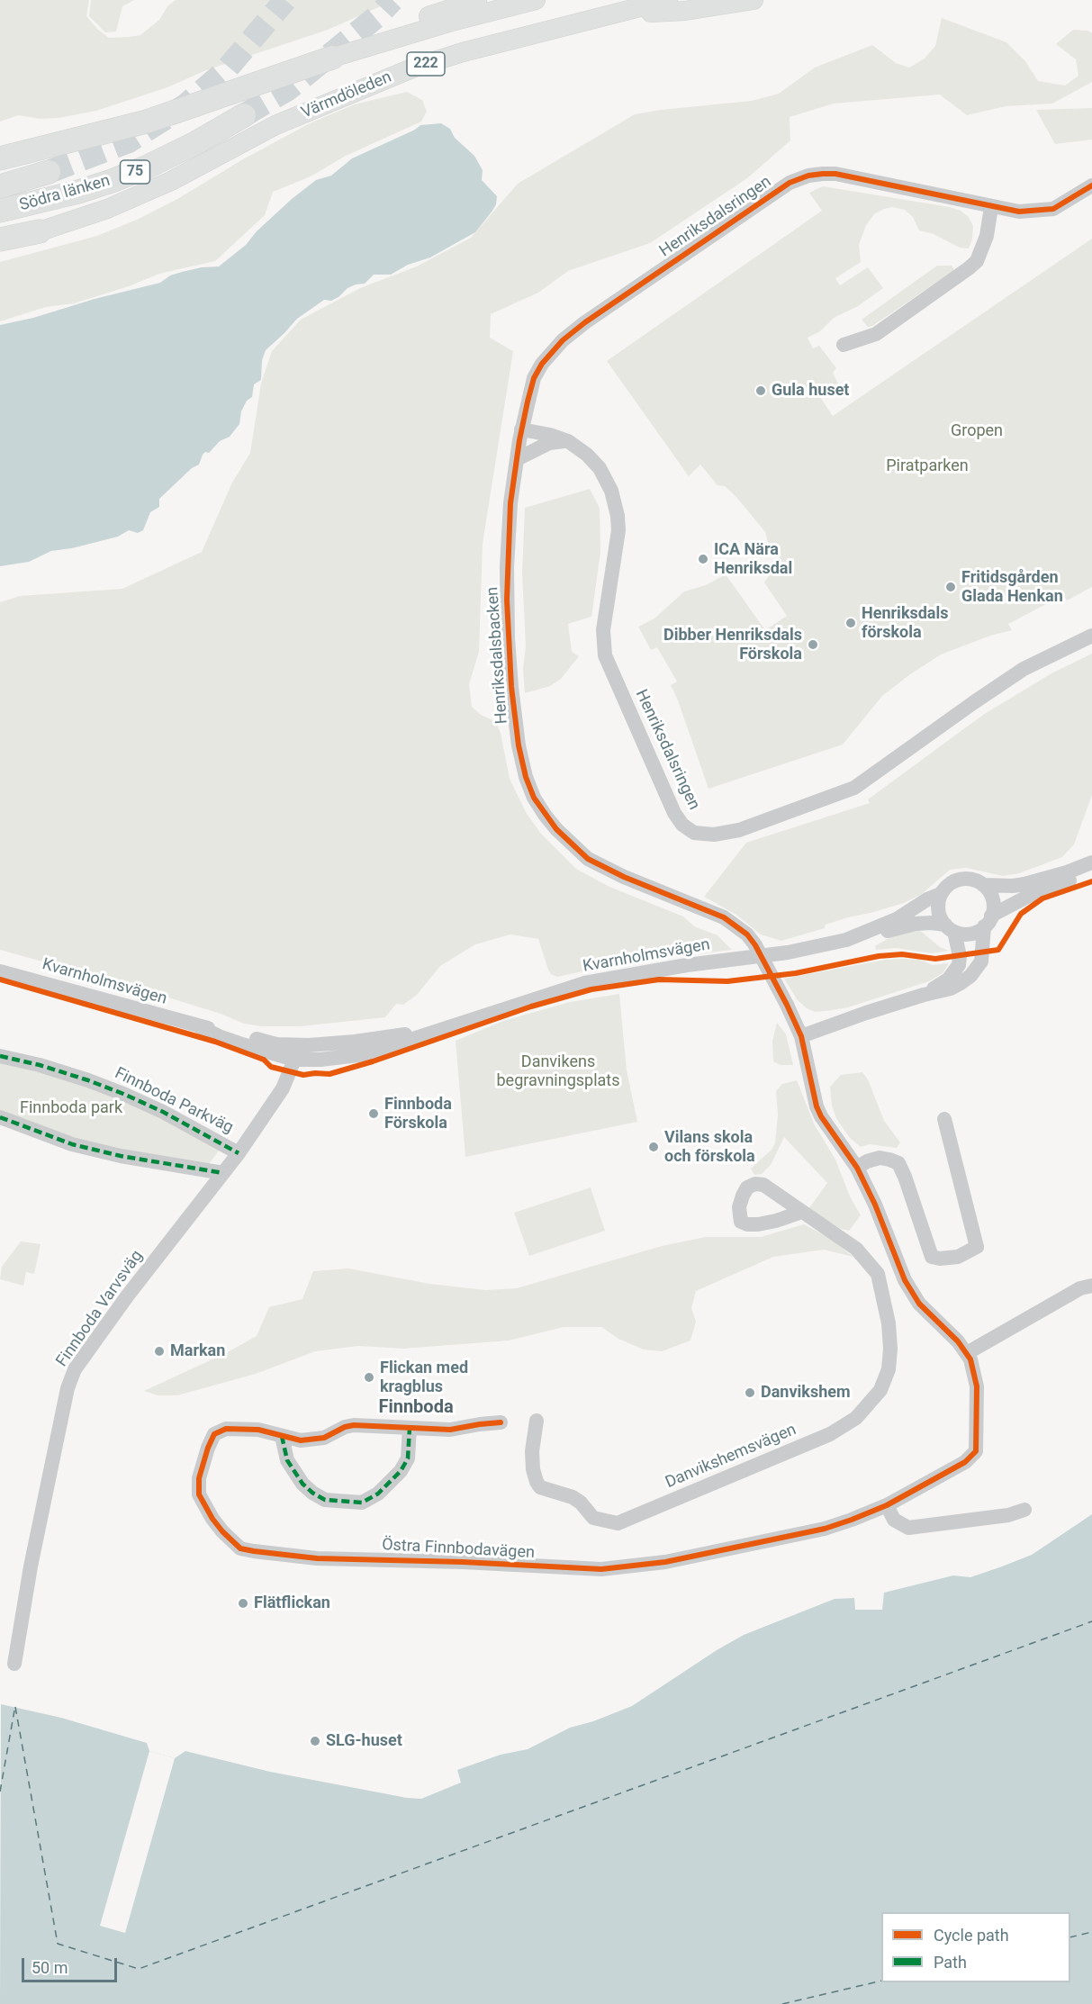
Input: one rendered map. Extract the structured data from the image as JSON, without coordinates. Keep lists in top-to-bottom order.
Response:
{
  "streets": {
    "highway": ["222", "75", "Södra länken"],
    "main road": ["Värmdöleden"],
    "street": [
      "Henriksdalsringen",
      "Henriksdalsbacken",
      "Kvarnholmsvägen",
      "Finnboda Parkväg",
      "Finnboda Varvsväg",
      "Danvikshemsvägen",
      "Östra Finnbodavägen"
    ]
  },
  "crossings": [
    ["222", "Värmdöleden"],
    ["Henriksdalsringen", "Henriksdalsbacken"],
    ["Kvarnholmsvägen", "Finnboda Varvsväg"],
    ["Finnboda Parkväg", "Finnboda Varvsväg"]
  ],
  "districts": ["Finnboda"],
  "parks": [
    "Gropen",
    "Piratparken",
    "Danvikens begravningsplats",
    "Finnboda park"
  ],
  "places": [
    "Gula huset",
    "ICA Nära Henriksdal",
    "Fritidsgården Glada Henkan",
    "Henriksdals förskola",
    "Dibber Henriksdals Förskola",
    "Finnboda Förskola",
    "Vilans skola och förskola",
    "Markan",
    "Flickan med kragblus",
    "Danvikshem",
    "Flätflickan",
    "SLG-huset"
  ],
  "legend": ["Cycle path", "Path"],
  "scale_bar": "50 m"
}
